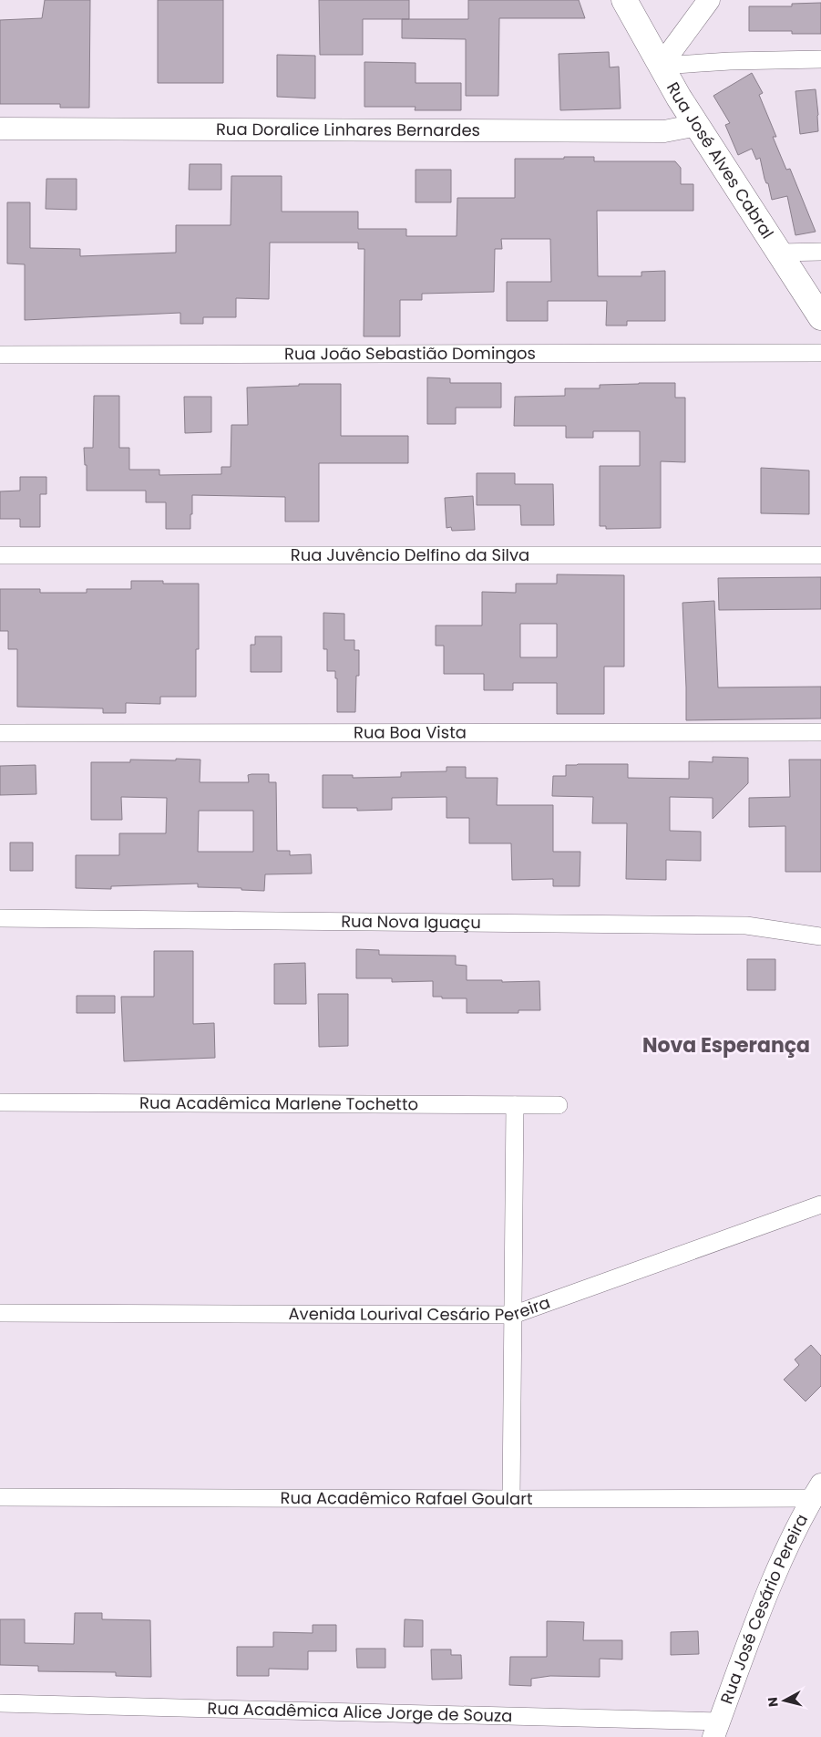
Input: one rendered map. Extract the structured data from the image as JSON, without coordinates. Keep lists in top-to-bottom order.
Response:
{
  "streets": {
    "main road": ["Rua José Alves Cabral"],
    "street": [
      "Rua Doralice Linhares Bernardes",
      "Rua João Sebastião Domingos",
      "Rua Juvêncio Delfino da Silva",
      "Rua Boa Vista",
      "Rua Nova Iguaçu",
      "Rua Acadêmica Marlene Tochetto",
      "Avenida Lourival Cesário Pereira",
      "Rua Acadêmico Rafael Goulart",
      "Rua José Cesário Pereira",
      "Rua Acadêmica Alice Jorge de Souza"
    ]
  },
  "crossings": [
    ["Rua Doralice Linhares Bernardes", "Rua José Alves Cabral"],
    ["Rua Acadêmico Rafael Goulart", "Rua José Cesário Pereira"],
    ["Rua José Cesário Pereira", "Rua Acadêmica Alice Jorge de Souza"]
  ],
  "districts": ["Nova Esperança"],
  "north": "left"
}
